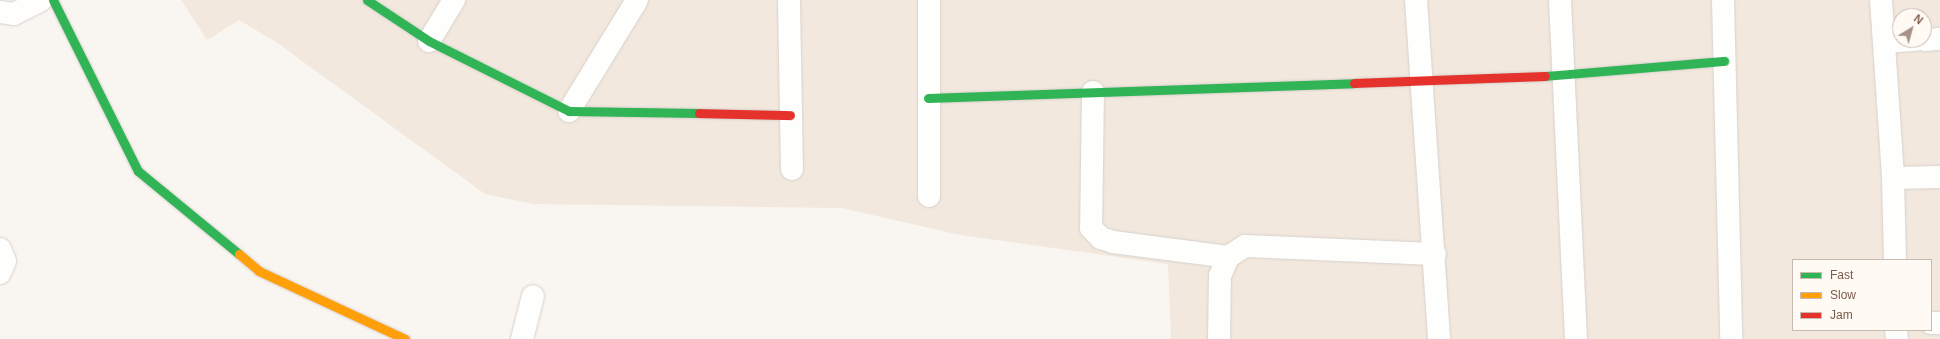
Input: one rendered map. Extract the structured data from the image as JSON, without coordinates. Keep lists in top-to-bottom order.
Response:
{
  "legend": ["Fast", "Slow", "Jam"],
  "north": "top right"
}
